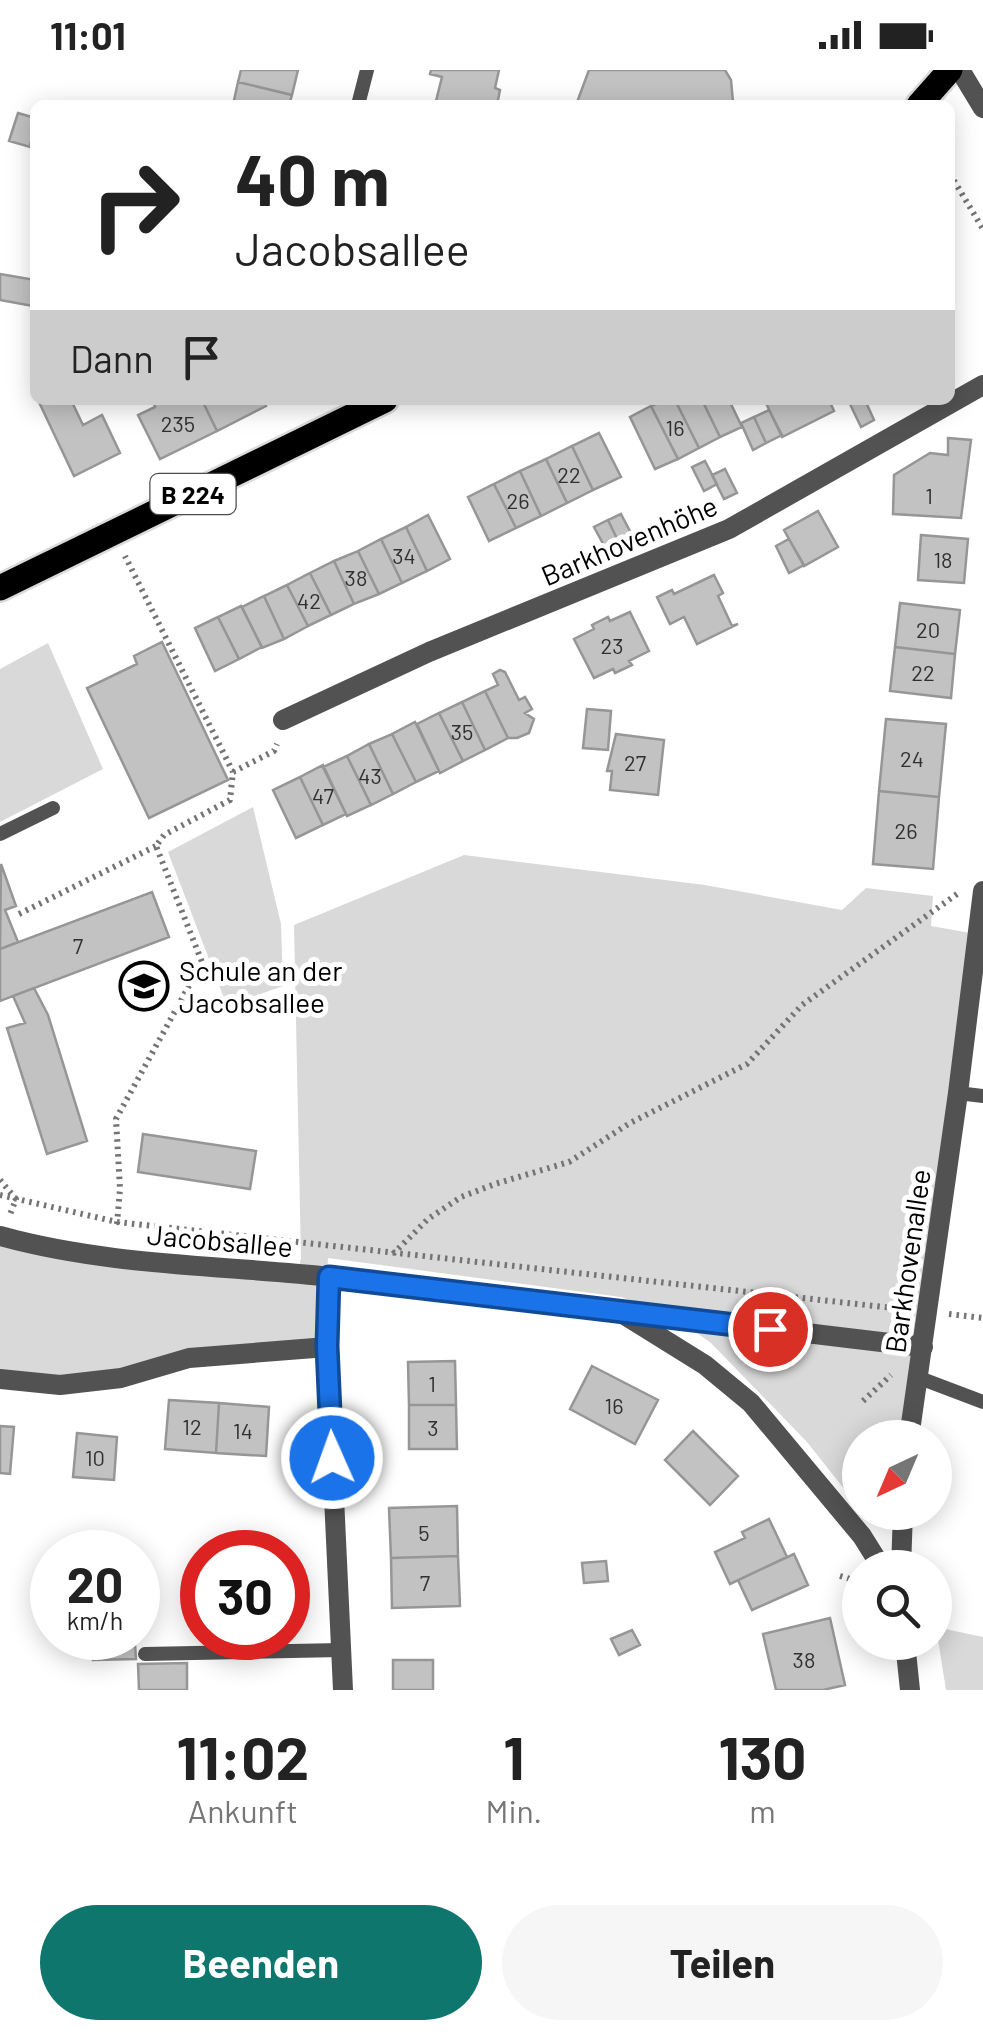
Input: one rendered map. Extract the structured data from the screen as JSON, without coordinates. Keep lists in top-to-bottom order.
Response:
{
  "streets": {
    "main road": ["B 224"],
    "street": ["Barkhovenhöhe", "Jacobsallee", "Barkhovenallee"]
  },
  "crossings": [
    ["Jacobsallee", "Barkhovenallee"]
  ],
  "places": {
    "school or university": ["Schule an der Jacobsallee"]
  },
  "house_numbers": [
    "235",
    "16",
    "22",
    "1",
    "26",
    "34",
    "18",
    "38",
    "42",
    "20",
    "23",
    "22",
    "35",
    "24",
    "27",
    "43",
    "47",
    "26",
    "7",
    "1",
    "16",
    "12",
    "3",
    "14",
    "10",
    "5",
    "7",
    "38"
  ],
  "north": "bottom left",
  "page": {
    "status": "11:01",
    "turn": ["40 m", "Jacobsallee"],
    "then": "Dann",
    "speed": "20 km/h",
    "limit": "30",
    "eta": [
      "11:02",
      "Ankunft",
      "1",
      "Min.",
      "130",
      "m"
    ],
    "buttons": ["Beenden", "Teilen"]
  }
}
